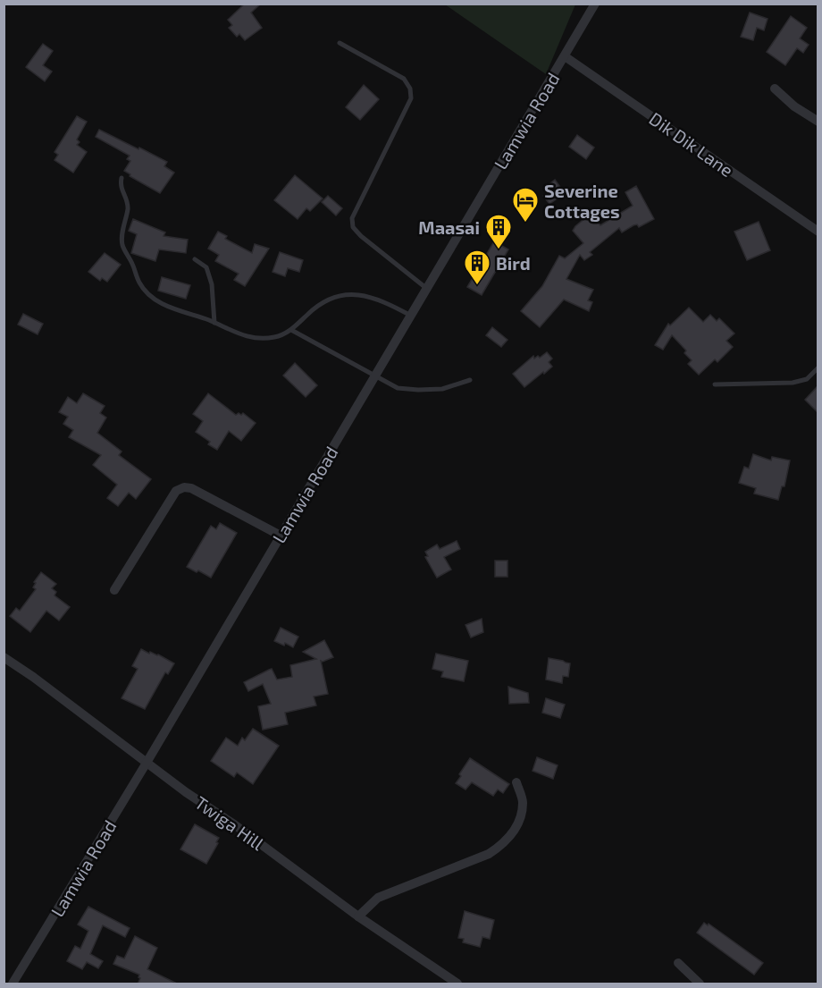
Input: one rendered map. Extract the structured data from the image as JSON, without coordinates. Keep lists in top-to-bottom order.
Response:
{
  "streets": {
    "street": ["Lamwia Road", "Dik Dik Lane", "Twiga Hill"]
  },
  "crossings": [
    ["Lamwia Road", "Dik Dik Lane"],
    ["Lamwia Road", "Twiga Hill"]
  ],
  "places": {
    "hotel": ["Severine Cottages"],
    "building": ["Maasai", "Bird"]
  }
}
